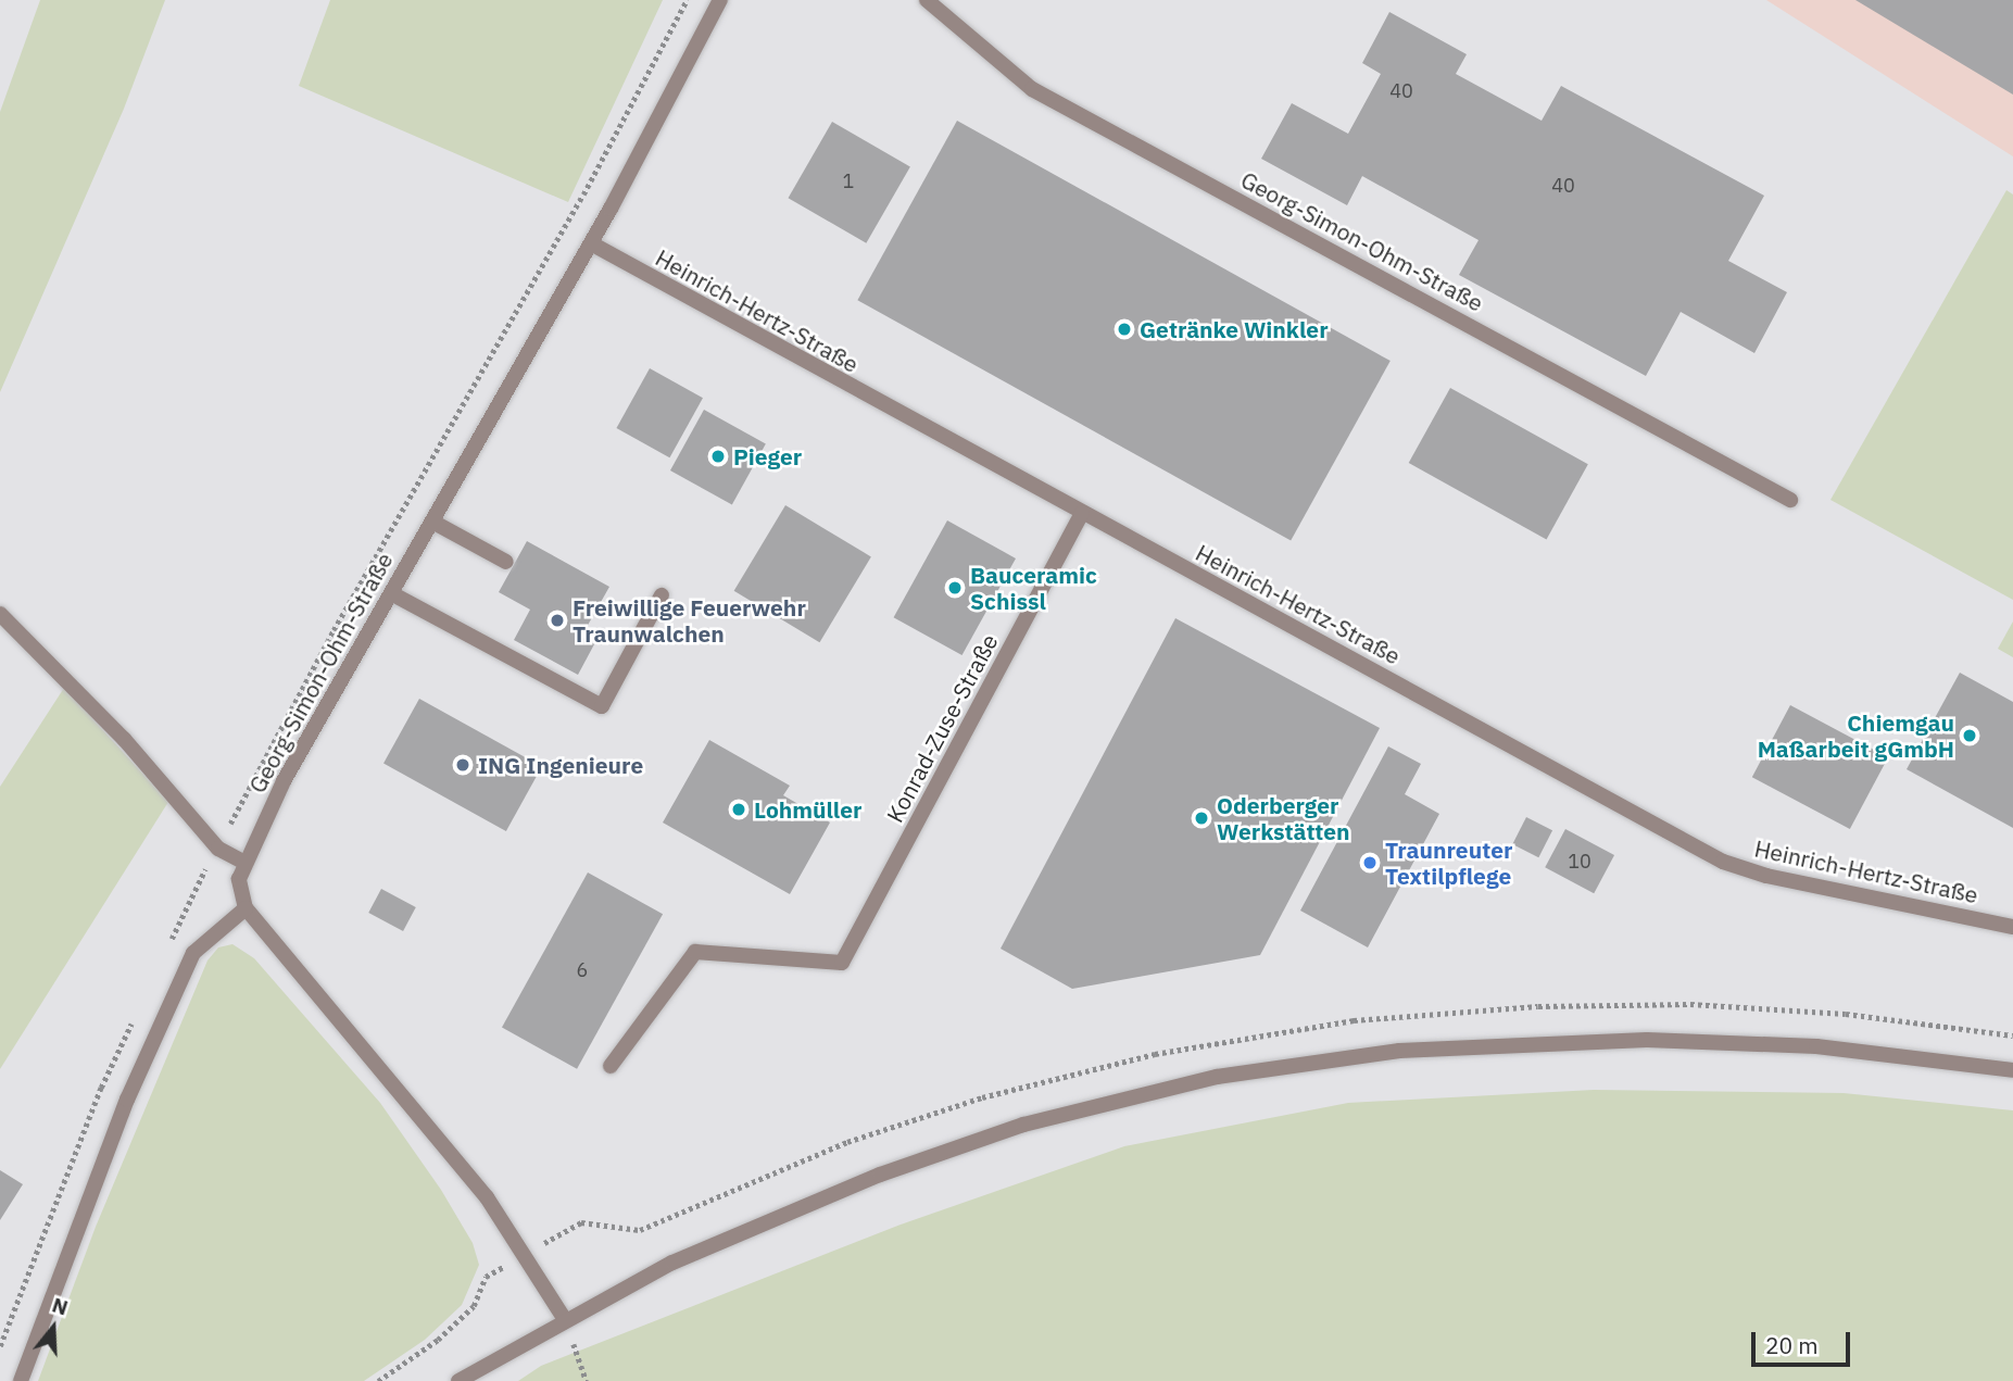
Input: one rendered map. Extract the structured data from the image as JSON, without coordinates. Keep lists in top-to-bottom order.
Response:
{
  "streets": {
    "street": ["Georg-Simon-Ohm-Straße", "Heinrich-Hertz-Straße", "Konrad-Zuse-Straße"]
  },
  "crossings": [
    ["Georg-Simon-Ohm-Straße", "Heinrich-Hertz-Straße"],
    ["Heinrich-Hertz-Straße", "Konrad-Zuse-Straße"]
  ],
  "places": [
    "Getränke Winkler",
    "Pieger",
    "Bauceramic Schissl",
    "Freiwillige Feuerwehr Traunwalchen",
    "Chiemgau Maßarbeit gGmbH",
    "ING Ingenieure",
    "Lohmüller",
    "Oderberger Werkstätten",
    "Traunreuter Textilpflege"
  ],
  "house_numbers": [
    "40",
    "1",
    "40",
    "10",
    "6"
  ],
  "scale_bar": "20 m",
  "north": "top"
}
